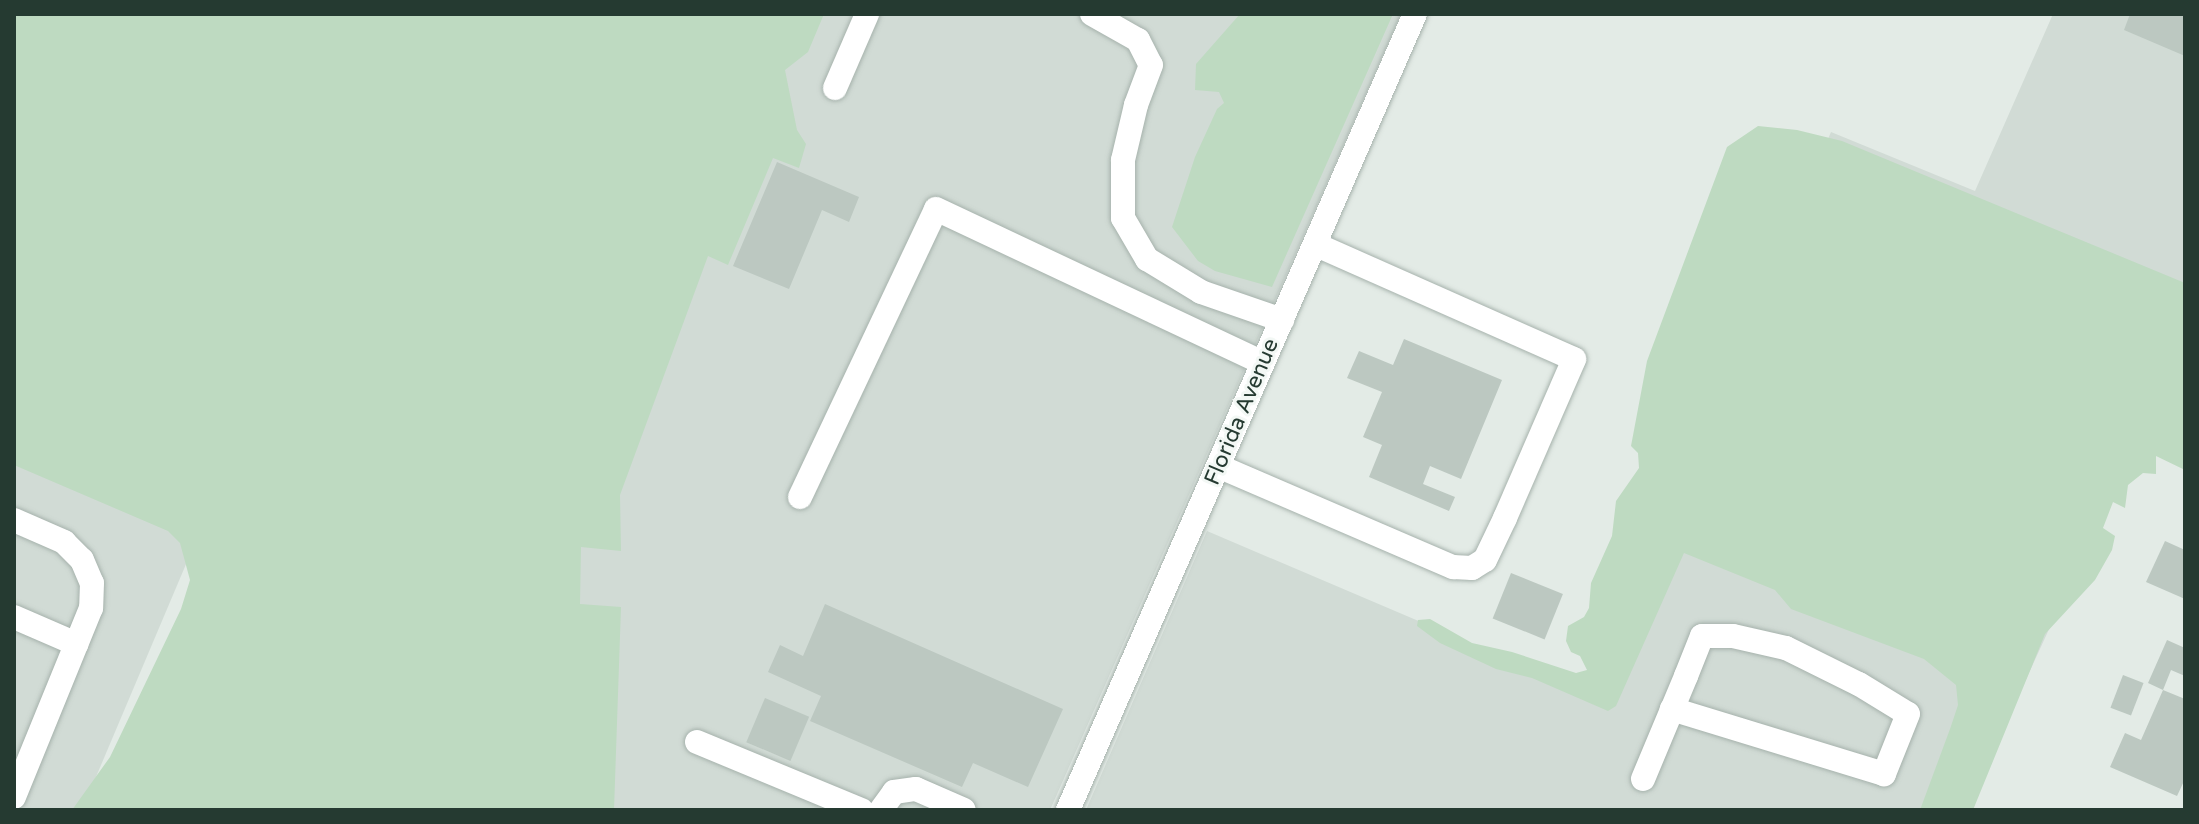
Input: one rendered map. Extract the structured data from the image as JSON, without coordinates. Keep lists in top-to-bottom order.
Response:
{
  "streets": {
    "street": ["Florida Avenue"]
  }
}
